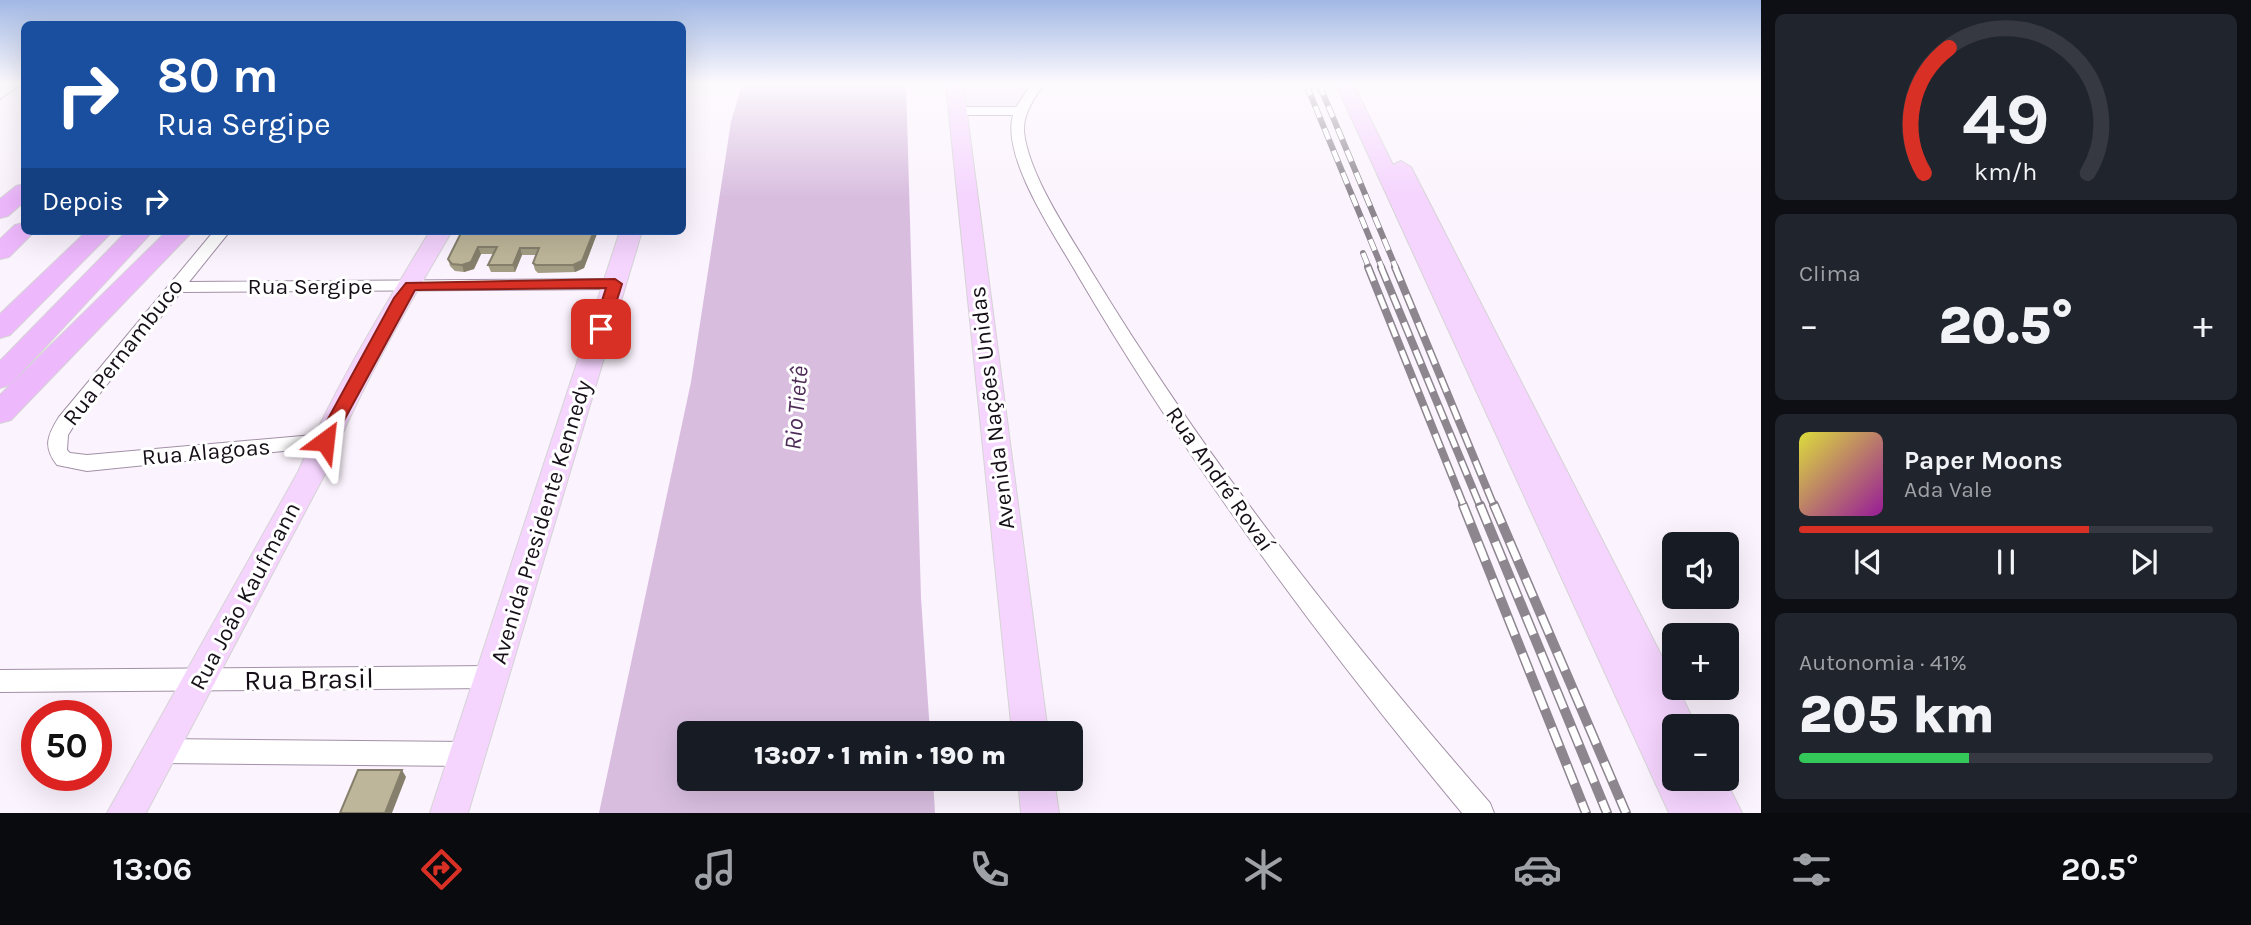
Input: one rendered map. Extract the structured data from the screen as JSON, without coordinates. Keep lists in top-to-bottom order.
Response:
{
  "streets": {
    "main road": ["Avenida Nações Unidas", "Avenida Presidente Kennedy", "Rua João Kaufmann"],
    "street": [
      "Rua Sergipe",
      "Rua Pernambuco",
      "Rua Alagoas",
      "Rua André Rovaí",
      "Rua Brasil"
    ]
  },
  "crossings": [
    ["Rua Sergipe", "Rua Pernambuco"],
    ["Rua Sergipe", "Avenida Presidente Kennedy"],
    ["Rua Sergipe", "Rua João Kaufmann"],
    ["Rua Pernambuco", "Rua Alagoas"],
    ["Rua Alagoas", "Rua João Kaufmann"],
    ["Avenida Presidente Kennedy", "Rua Brasil"],
    ["Rua João Kaufmann", "Rua Brasil"]
  ],
  "water": ["Rio Tietê"],
  "page": {
    "turn": ["80 m", "Rua Sergipe"],
    "then": "Depois",
    "tile": [
      "Clima",
      ["Autonomia · 41%", "205 km"]
    ],
    "heat": ["−", "20.5°", "+"],
    "song": ["Paper Moons", "Ada Vale"],
    "map_buttons": ["+", "−"],
    "limit": "50",
    "trip": "13:07 · 1 min · 190 m",
    "tabs": ["13:06", "20.5°"],
    "gauge": ["49", "km/h"]
  }
}
